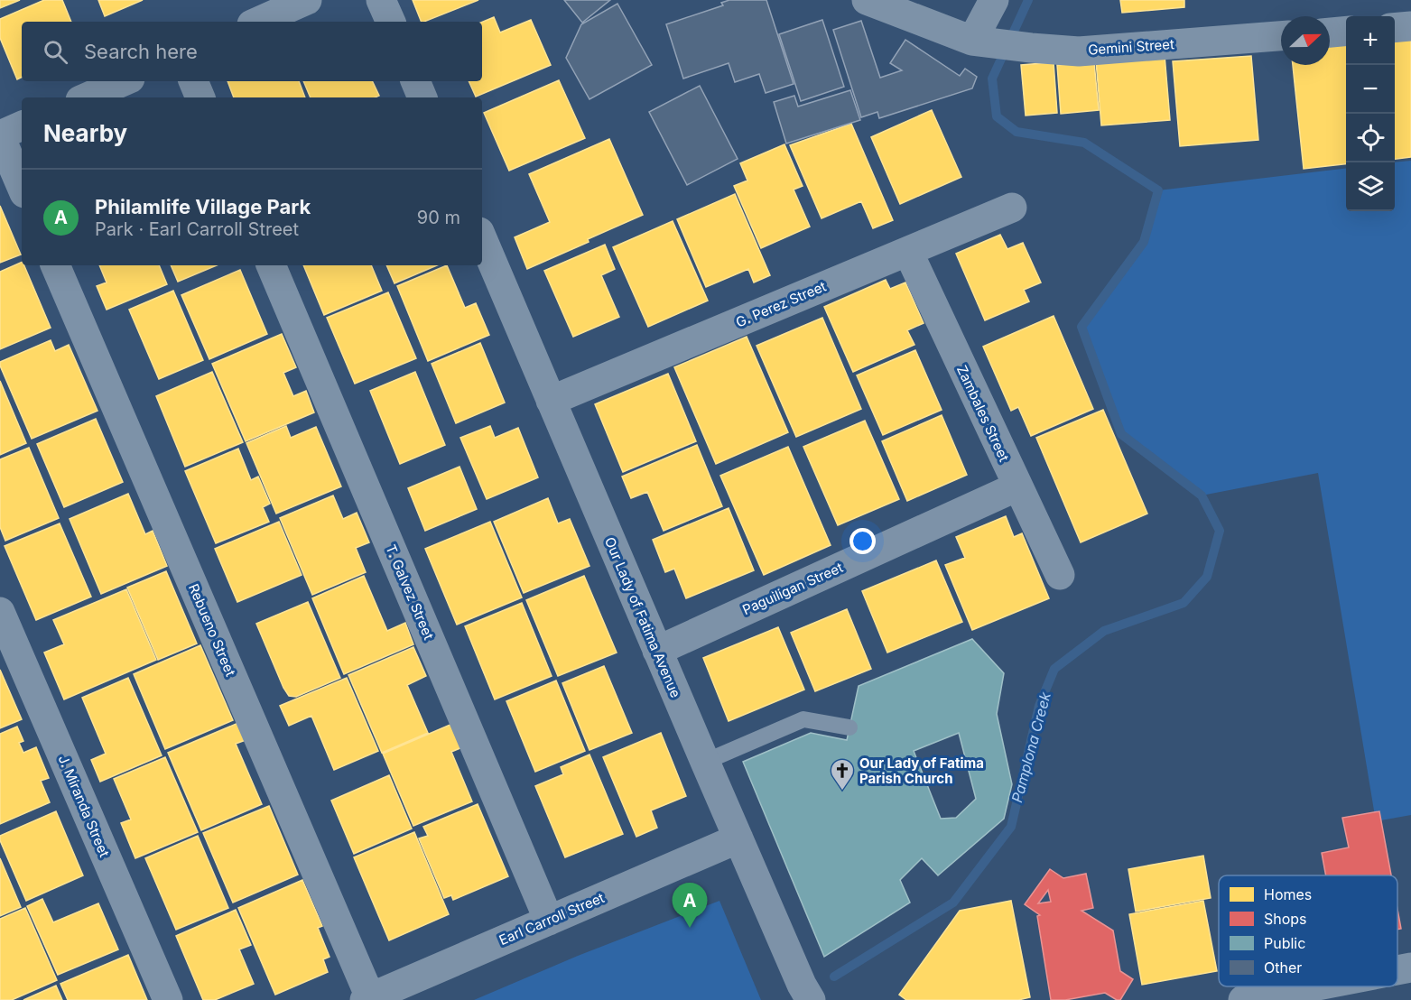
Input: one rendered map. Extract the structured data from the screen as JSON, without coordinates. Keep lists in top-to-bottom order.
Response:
{
  "streets": {
    "street": [
      "Gemini Street",
      "G. Perez Street",
      "Zambales Street",
      "Paguiligan Street",
      "T. Galvez Street",
      "Our Lady of Fatima Avenue",
      "Rebueno Street",
      "J. Miranda Street",
      "Earl Carroll Street"
    ]
  },
  "crossings": [
    ["G. Perez Street", "Zambales Street"],
    ["G. Perez Street", "Our Lady of Fatima Avenue"],
    ["Zambales Street", "Paguiligan Street"],
    ["Paguiligan Street", "Our Lady of Fatima Avenue"],
    ["T. Galvez Street", "Earl Carroll Street"],
    ["Our Lady of Fatima Avenue", "Earl Carroll Street"],
    ["Rebueno Street", "Earl Carroll Street"]
  ],
  "water": ["Pamplona Creek"],
  "places": {
    "church": ["Our Lady of Fatima Parish Church"]
  },
  "legend": [
    "Homes",
    "Shops",
    "Public",
    "Other"
  ],
  "north": "right",
  "page": {
    "map_buttons": ["+", "−"],
    "search": "Search here",
    "heading": "Nearby",
    "list": [
      {
        "mark": "A",
        "name": "Philamlife Village Park",
        "note": "Park · Earl Carroll Street",
        "value": "90 m"
      }
    ],
    "pins": "A"
  }
}
